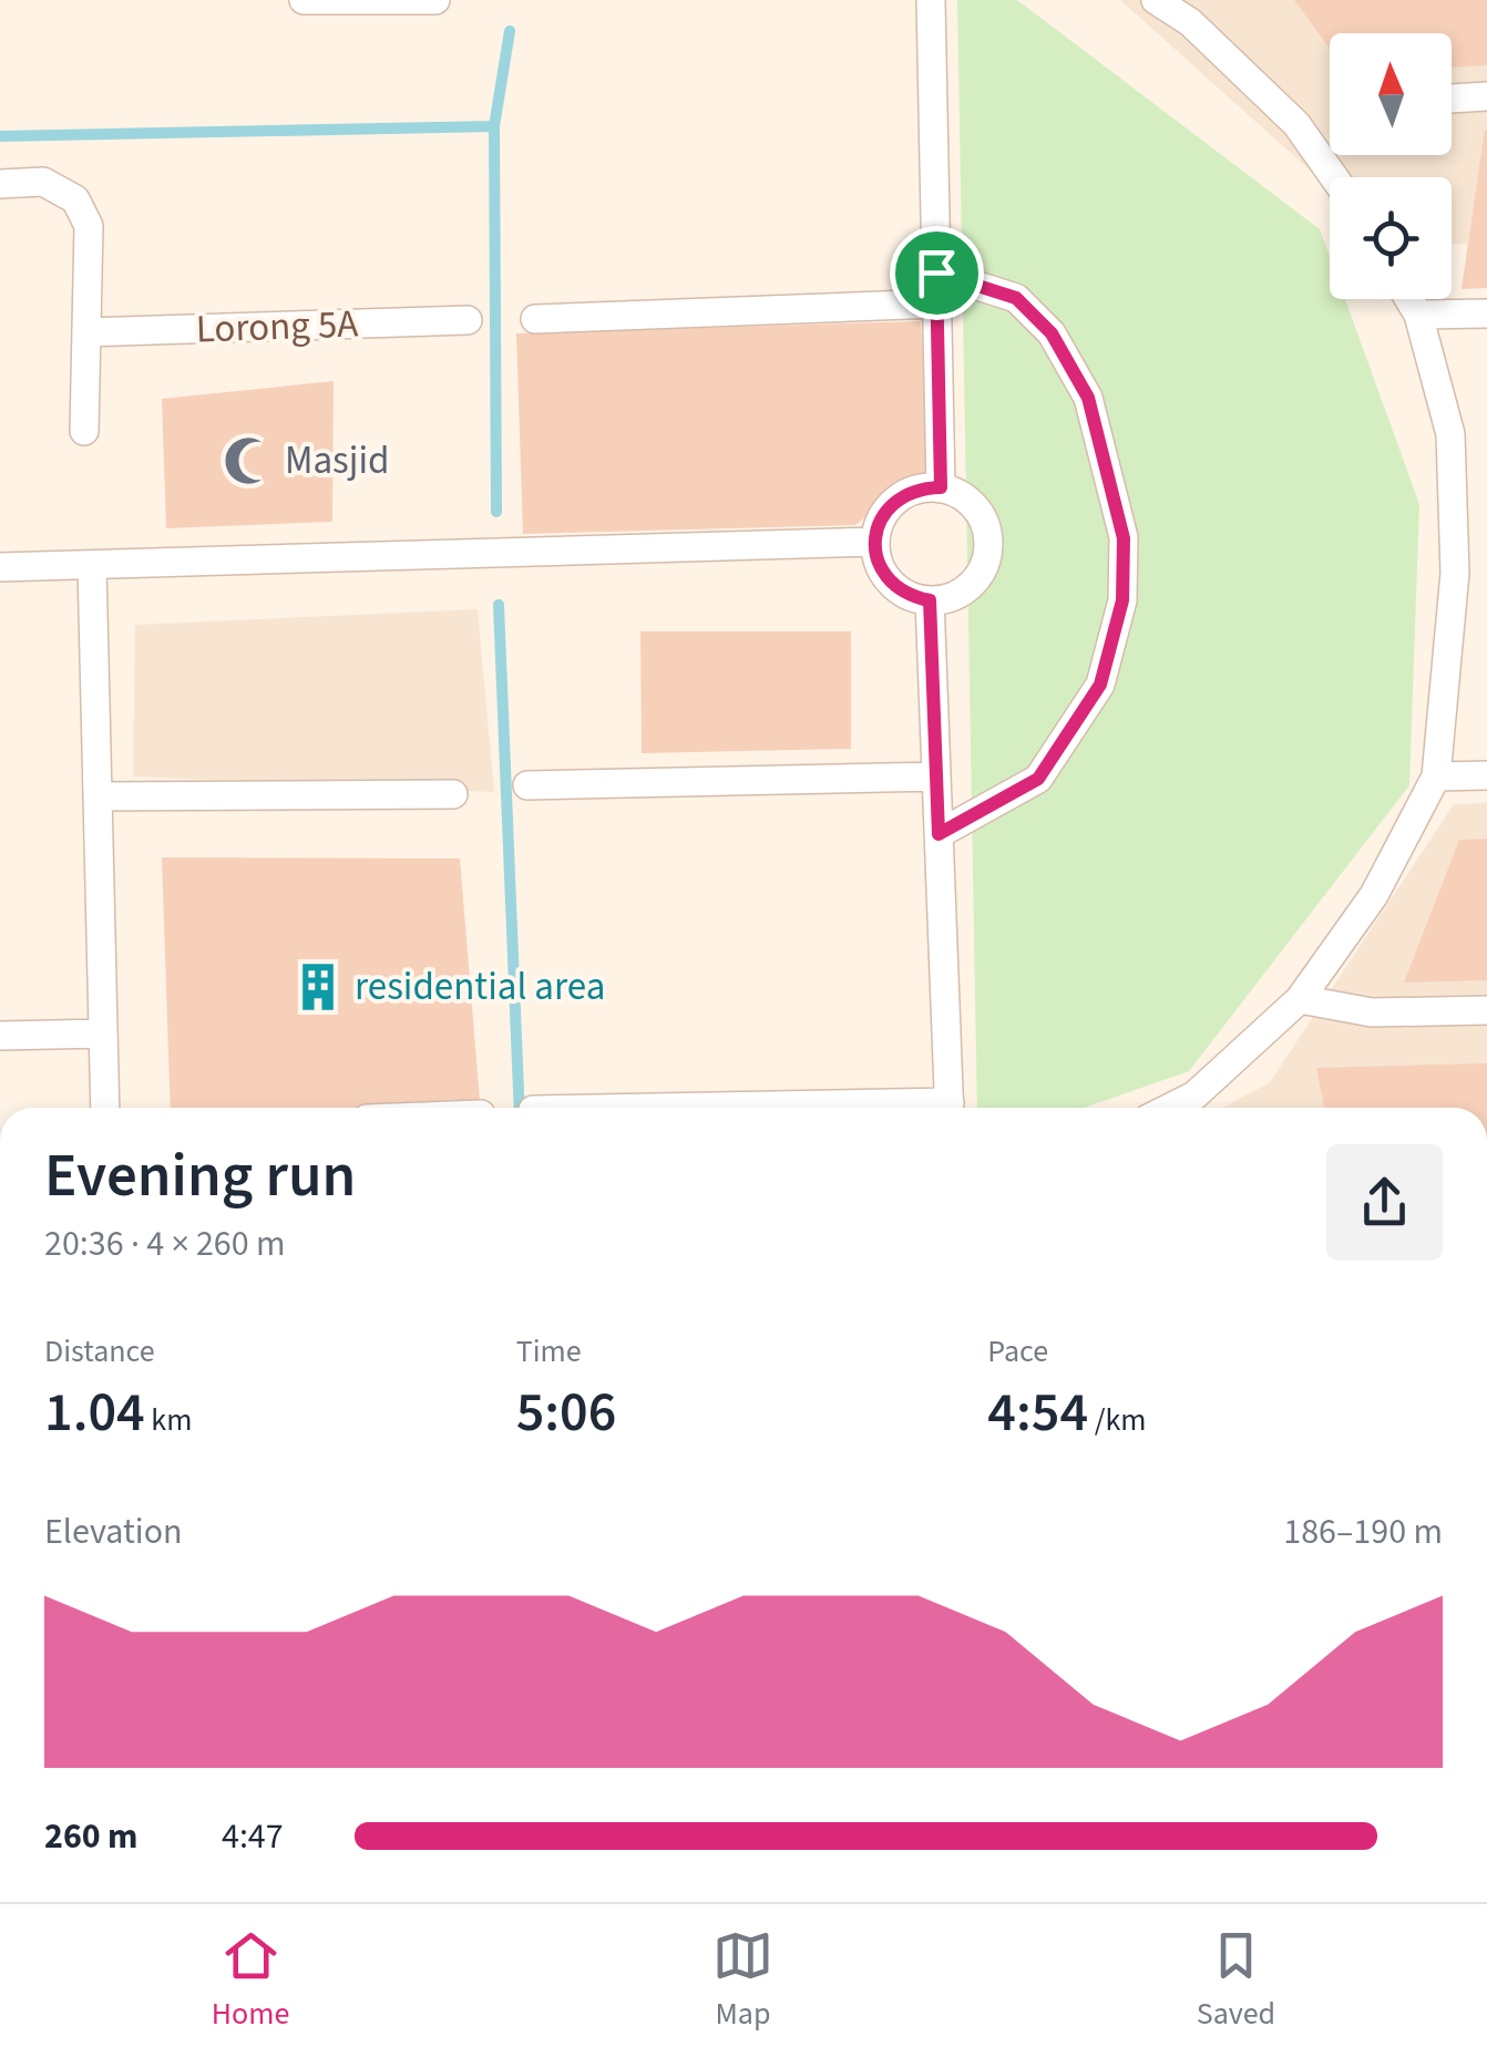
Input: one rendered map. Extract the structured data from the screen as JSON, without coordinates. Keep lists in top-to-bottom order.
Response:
{
  "streets": {
    "street": ["Lorong 5A"]
  },
  "places": {
    "mosque": ["Masjid"],
    "building": ["residential area"]
  },
  "north": "top",
  "page": {
    "heading": ["Evening run", "20:36 · 4 × 260 m"],
    "stats": [
      ["Distance", "1.04 km"],
      ["Time", "5:06"],
      ["Pace", "4:54 /km"]
    ],
    "chart": ["Elevation", "186–190 m"],
    "list": [
      {
        "name": "260 m",
        "note": "4:47"
      }
    ],
    "tabs": ["Home", "Map", "Saved"]
  }
}
